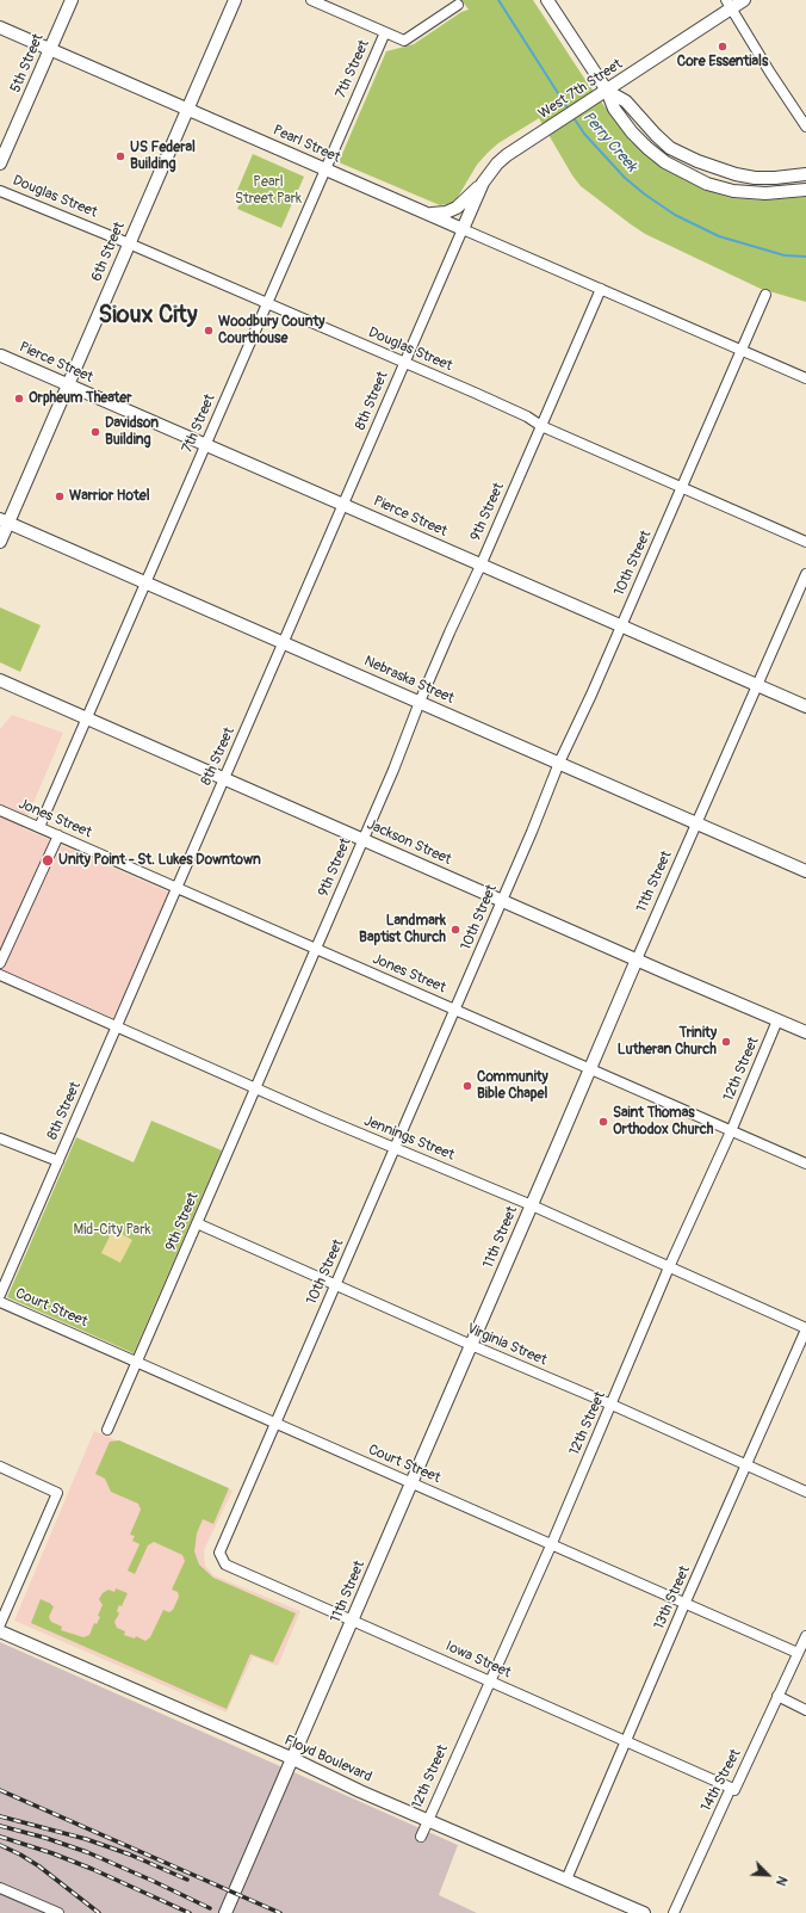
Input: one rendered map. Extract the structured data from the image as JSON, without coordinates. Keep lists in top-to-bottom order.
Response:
{
  "streets": {
    "main road": [
      "5th Street",
      "West 7th Street",
      "Pearl Street",
      "6th Street",
      "Pierce Street",
      "Nebraska Street",
      "Jackson Street",
      "11th Street",
      "Floyd Boulevard"
    ],
    "street": [
      "7th Street",
      "Douglas Street",
      "8th Street",
      "9th Street",
      "10th Street",
      "Jones Street",
      "12th Street",
      "Jennings Street",
      "Court Street",
      "Virginia Street",
      "13th Street",
      "Iowa Street",
      "14th Street"
    ]
  },
  "crossings": [
    ["5th Street", "Pearl Street"],
    ["7th Street", "Pearl Street"],
    ["7th Street", "Douglas Street"],
    ["7th Street", "Pierce Street"],
    ["7th Street", "Nebraska Street"],
    ["7th Street", "Jones Street"],
    ["7th Street", "Jackson Street"],
    ["West 7th Street", "Pearl Street"],
    ["West 7th Street", "8th Street"],
    ["Pearl Street", "6th Street"],
    ["Pearl Street", "8th Street"],
    ["Pearl Street", "9th Street"],
    ["Pearl Street", "10th Street"],
    ["Douglas Street", "6th Street"],
    ["Douglas Street", "8th Street"],
    ["Douglas Street", "9th Street"],
    ["Douglas Street", "10th Street"],
    ["6th Street", "Pierce Street"],
    ["6th Street", "Nebraska Street"],
    ["Pierce Street", "8th Street"],
    ["Pierce Street", "9th Street"],
    ["Pierce Street", "10th Street"],
    ["Pierce Street", "11th Street"],
    ["8th Street", "Nebraska Street"],
    ["8th Street", "Jones Street"],
    ["8th Street", "Jackson Street"],
    ["8th Street", "Jennings Street"],
    ["9th Street", "Nebraska Street"],
    ["9th Street", "Jones Street"],
    ["9th Street", "Jackson Street"],
    ["9th Street", "Jennings Street"],
    ["9th Street", "Court Street"],
    ["9th Street", "Virginia Street"],
    ["10th Street", "Nebraska Street"],
    ["10th Street", "Jones Street"],
    ["10th Street", "Jackson Street"],
    ["10th Street", "Jennings Street"],
    ["10th Street", "Court Street"],
    ["10th Street", "Virginia Street"],
    ["10th Street", "Iowa Street"],
    ["Nebraska Street", "11th Street"],
    ["Jones Street", "11th Street"],
    ["Jones Street", "12th Street"],
    ["Jackson Street", "11th Street"],
    ["Jackson Street", "12th Street"],
    ["11th Street", "Jennings Street"],
    ["11th Street", "Court Street"],
    ["11th Street", "Virginia Street"],
    ["11th Street", "Iowa Street"],
    ["11th Street", "Floyd Boulevard"],
    ["12th Street", "Jennings Street"],
    ["12th Street", "Court Street"],
    ["12th Street", "Virginia Street"],
    ["12th Street", "Iowa Street"],
    ["12th Street", "Floyd Boulevard"],
    ["Jennings Street", "13th Street"],
    ["Court Street", "13th Street"],
    ["Court Street", "14th Street"],
    ["Virginia Street", "13th Street"],
    ["13th Street", "Iowa Street"],
    ["13th Street", "Floyd Boulevard"],
    ["Iowa Street", "14th Street"]
  ],
  "districts": ["Sioux City"],
  "water": ["Perry Creek"],
  "parks": ["Pearl Street Park", "Mid-City Park"],
  "places": [
    "Core Essentials",
    "US Federal Building",
    "Woodbury County Courthouse",
    "Orpheum Theater",
    "Davidson Building",
    "Warrior Hotel",
    "Unity Point - St. Lukes Downtown",
    "Landmark Baptist Church",
    "Trinity Lutheran Church",
    "Community Bible Chapel",
    "Saint Thomas Orthodox Church"
  ],
  "north": "bottom right"
}
